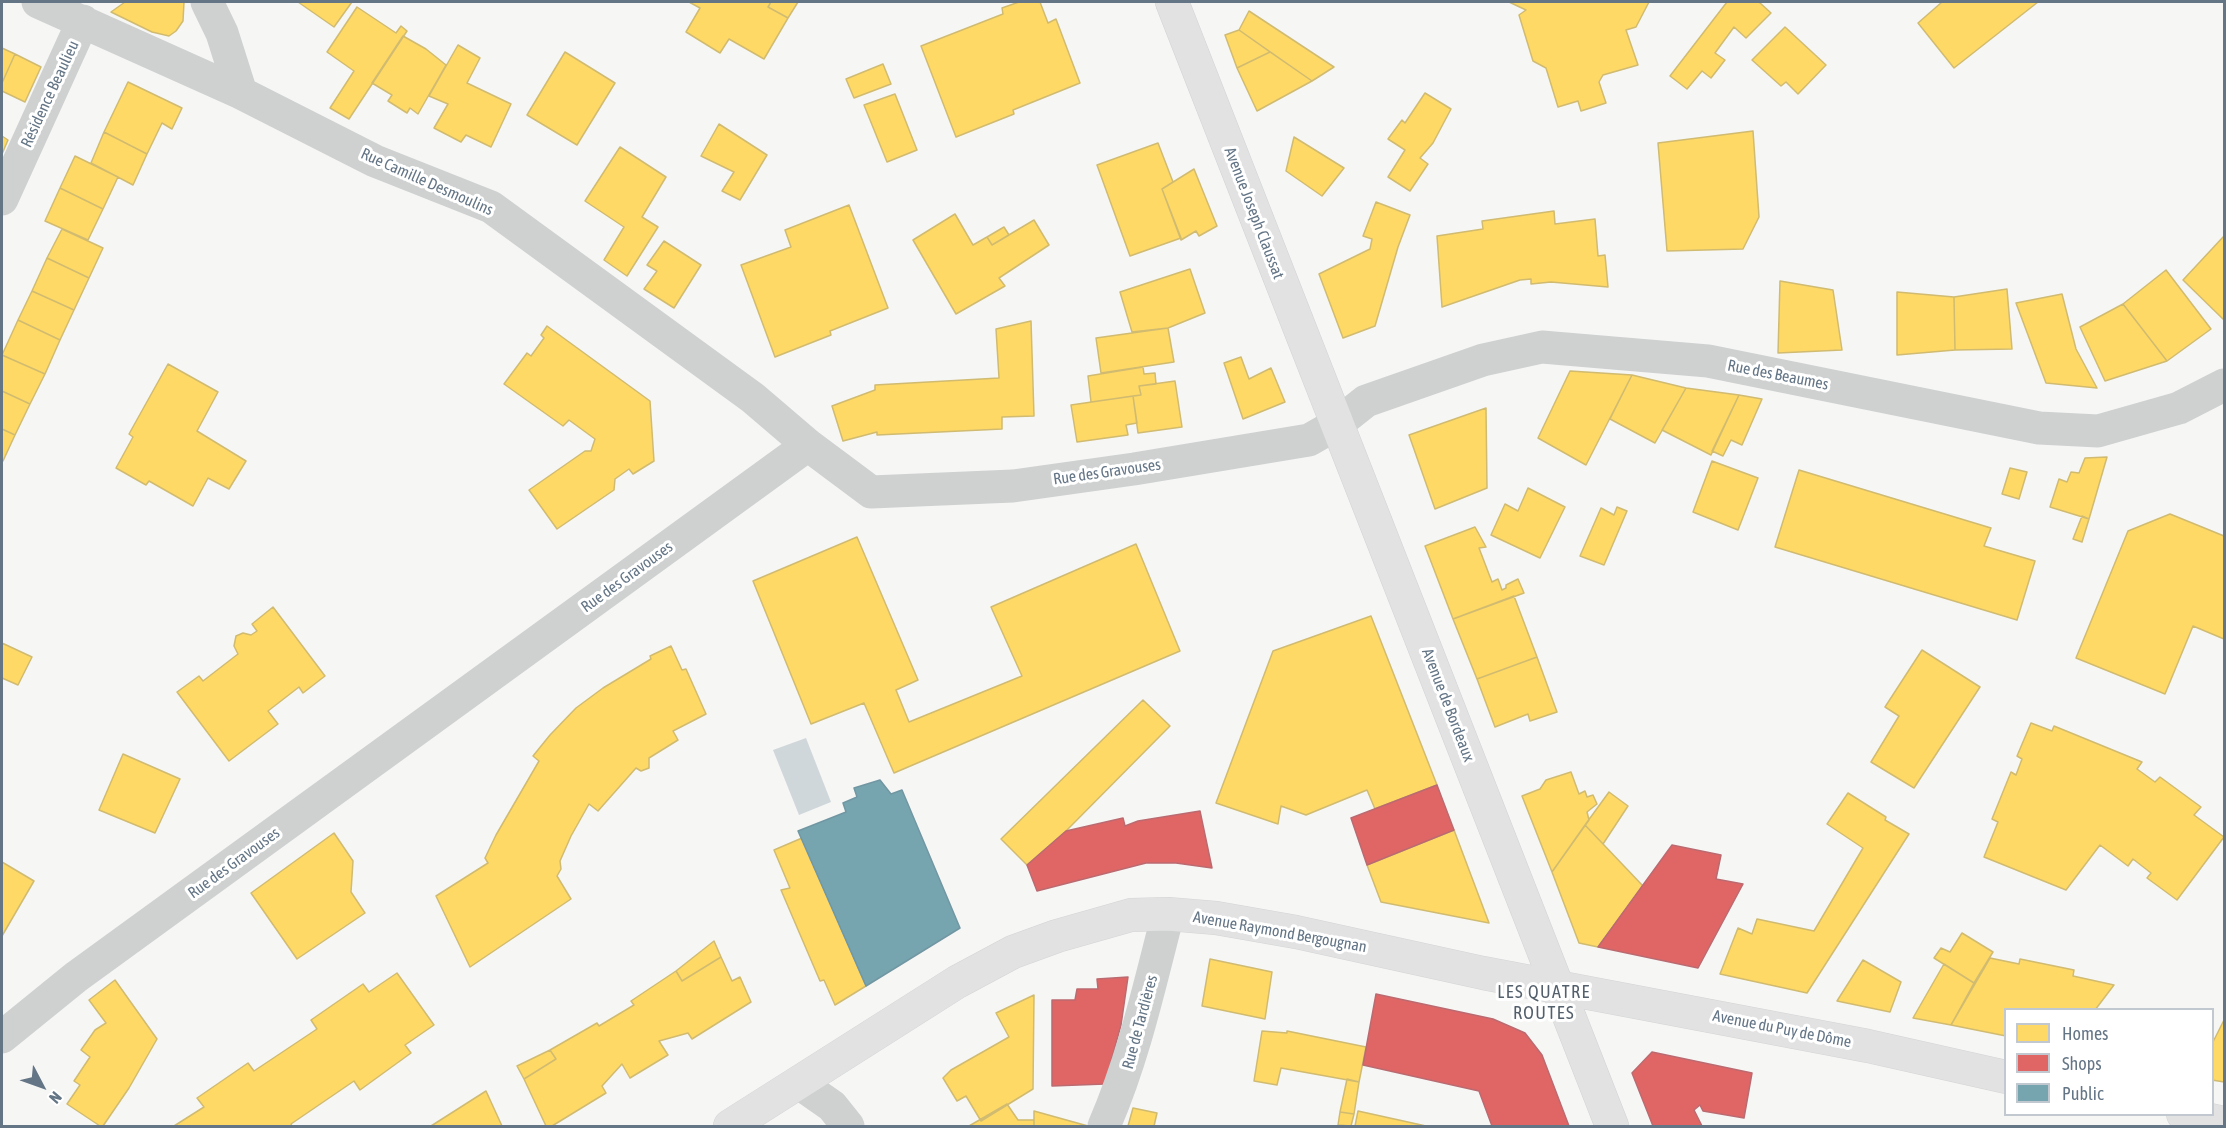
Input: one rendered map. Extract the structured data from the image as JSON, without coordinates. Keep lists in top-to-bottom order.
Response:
{
  "streets": {
    "main road": [
      "Avenue Joseph Claussat",
      "Avenue de Bordeaux",
      "Avenue Raymond Bergougnan",
      "Avenue du Puy de Dôme"
    ],
    "street": [
      "Résidence Beaulieu",
      "Rue Camille Desmoulins",
      "Rue des Beaumes",
      "Rue des Gravouses",
      "Rue de Tardières"
    ]
  },
  "crossings": [
    ["Résidence Beaulieu", "Rue Camille Desmoulins"],
    ["Rue Camille Desmoulins", "Rue des Gravouses"],
    ["Avenue Joseph Claussat", "Rue des Beaumes"],
    ["Avenue Joseph Claussat", "Rue des Gravouses"],
    ["Avenue Joseph Claussat", "Avenue de Bordeaux"],
    ["Rue des Beaumes", "Rue des Gravouses"],
    ["Rue des Beaumes", "Avenue de Bordeaux"],
    ["Rue des Gravouses", "Avenue de Bordeaux"],
    ["Avenue de Bordeaux", "Avenue Raymond Bergougnan"],
    ["Avenue de Bordeaux", "Avenue du Puy de Dôme"],
    ["Avenue Raymond Bergougnan", "Rue de Tardières"],
    ["Avenue Raymond Bergougnan", "Avenue du Puy de Dôme"]
  ],
  "districts": ["LES QUATRE ROUTES"],
  "legend": ["Homes", "Shops", "Public"],
  "north": "bottom right"
}
